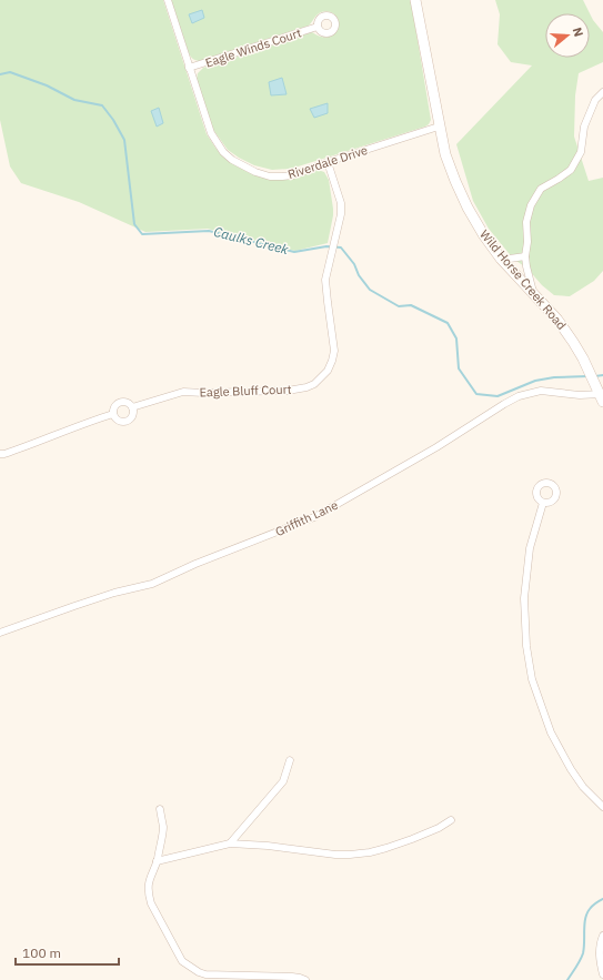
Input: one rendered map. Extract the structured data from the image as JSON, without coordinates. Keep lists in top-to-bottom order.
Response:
{
  "streets": {
    "main road": ["Wild Horse Creek Road"],
    "street": [
      "Eagle Winds Court",
      "Riverdale Drive",
      "Eagle Bluff Court",
      "Griffith Lane"
    ]
  },
  "crossings": [
    ["Eagle Winds Court", "Riverdale Drive"],
    ["Riverdale Drive", "Wild Horse Creek Road"],
    ["Riverdale Drive", "Eagle Bluff Court"],
    ["Wild Horse Creek Road", "Griffith Lane"]
  ],
  "water": ["Caulks Creek"],
  "scale_bar": "100 m",
  "north": "right"
}
